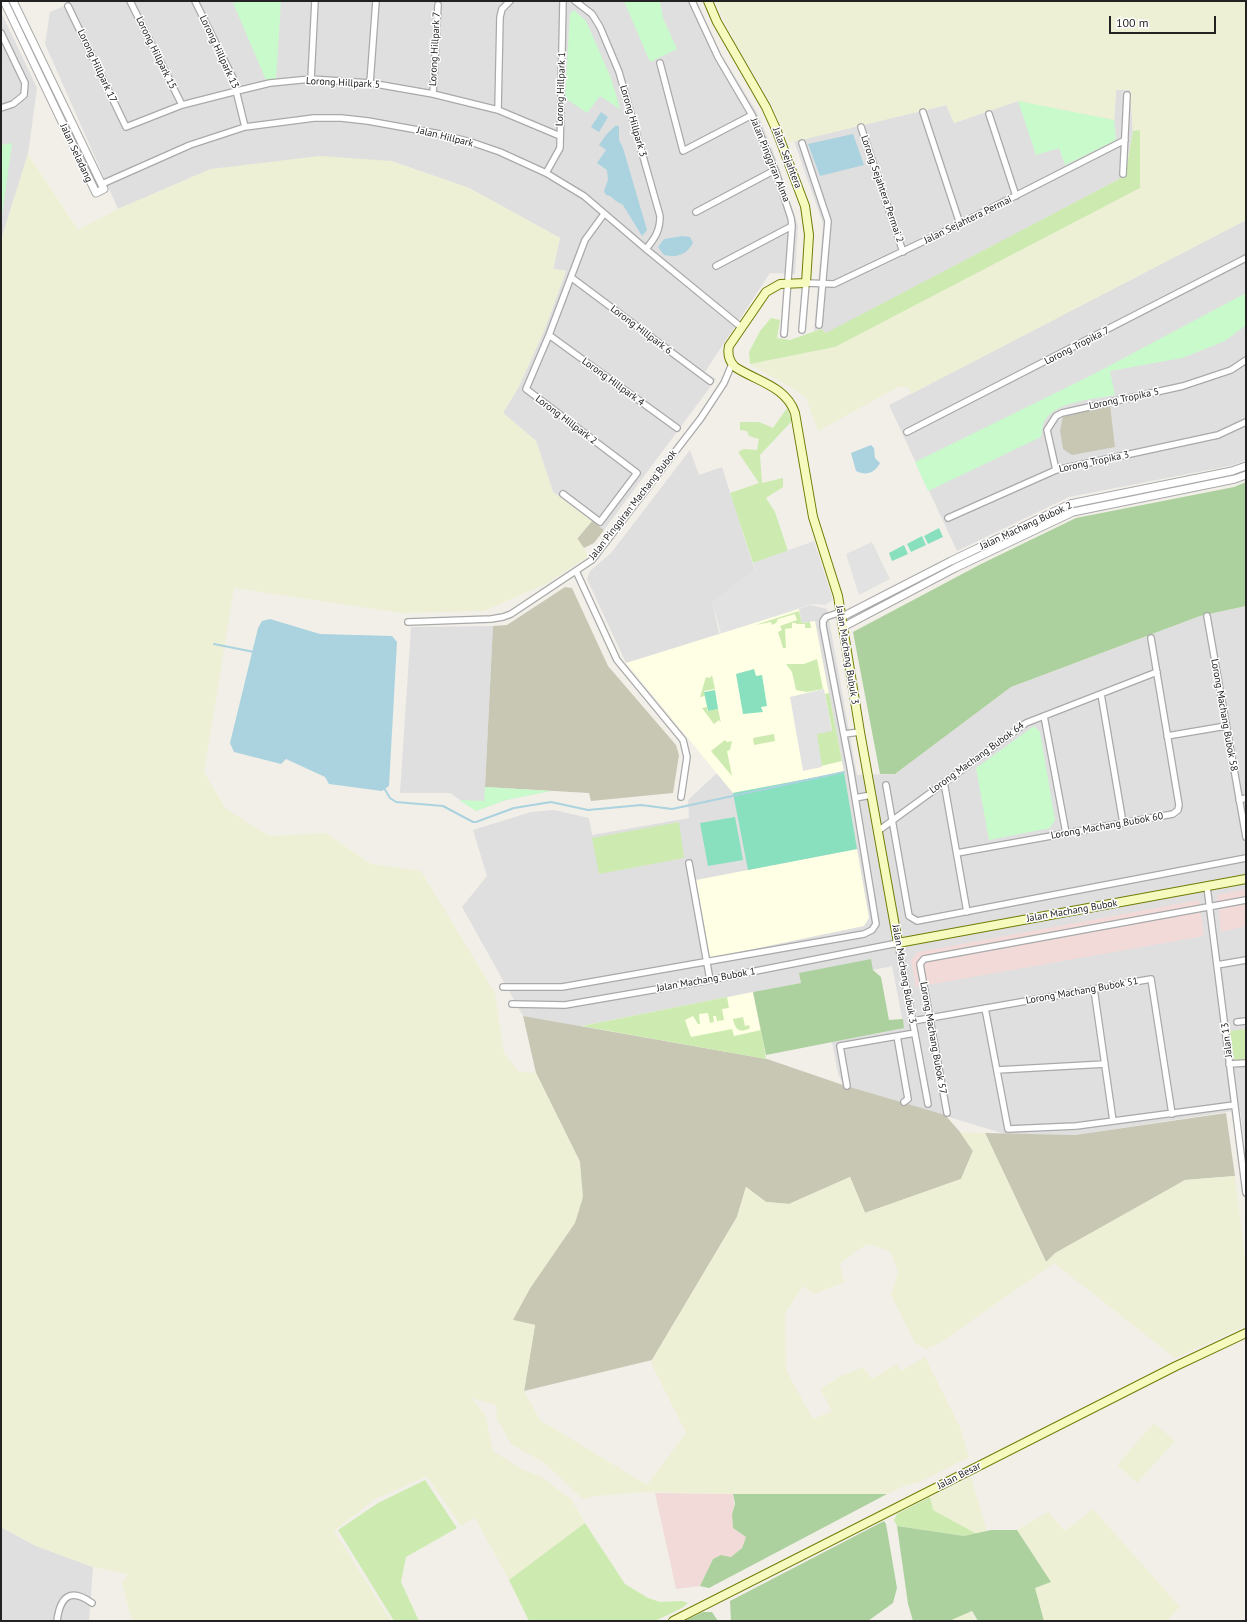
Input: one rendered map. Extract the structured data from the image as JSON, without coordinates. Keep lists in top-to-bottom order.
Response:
{
  "streets": {
    "main road": [
      "Jalan Sejahtera",
      "Jalan Machang Bubuk 3",
      "Jalan Machang Bubok",
      "Jalan Besar"
    ],
    "street": [
      "Lorong Hillpark 7",
      "Lorong Hillpark 13",
      "Lorong Hillpark 15",
      "Lorong Hillpark 17",
      "Lorong Hillpark 5",
      "Lorong Hillpark 1",
      "Lorong Hillpark 3",
      "Jalan Hillpark",
      "Jalan Seladang",
      "Jalan Pinggiran Alma",
      "Lorong Sejahtera Permai 2",
      "Jalan Sejahtera Permai",
      "Lorong Hillpark 6",
      "Lorong Tropika 7",
      "Lorong Hillpark 4",
      "Lorong Tropika 5",
      "Lorong Hillpark 2",
      "Lorong Tropika 3",
      "Jalan Pinggiran Machang Bubok",
      "Jalan Machang Bubok 2",
      "Lorong Machang Bubok 58",
      "Lorong Machang Bubok 64",
      "Lorong Machang Bubok 60",
      "Jalan Machang Bubok 1",
      "Lorong Machang Bubok 51",
      "Lorong Machang Bubok 57",
      "Jalan 13"
    ]
  },
  "crossings": [
    ["Lorong Hillpark 7", "Lorong Hillpark 5"],
    ["Lorong Hillpark 13", "Lorong Hillpark 5"],
    ["Lorong Hillpark 13", "Jalan Hillpark"],
    ["Lorong Hillpark 15", "Lorong Hillpark 5"],
    ["Lorong Hillpark 17", "Lorong Hillpark 5"],
    ["Lorong Hillpark 5", "Lorong Hillpark 1"],
    ["Lorong Hillpark 1", "Jalan Hillpark"],
    ["Lorong Hillpark 3", "Jalan Hillpark"],
    ["Jalan Hillpark", "Jalan Seladang"],
    ["Jalan Hillpark", "Lorong Hillpark 2"],
    ["Jalan Sejahtera", "Jalan Sejahtera Permai"],
    ["Lorong Sejahtera Permai 2", "Jalan Sejahtera Permai"],
    ["Lorong Hillpark 6", "Lorong Hillpark 2"],
    ["Lorong Hillpark 4", "Lorong Hillpark 2"],
    ["Lorong Tropika 5", "Lorong Tropika 3"],
    ["Jalan Pinggiran Machang Bubok", "Jalan Machang Bubuk 3"],
    ["Jalan Machang Bubok 2", "Jalan Machang Bubuk 3"],
    ["Jalan Machang Bubuk 3", "Lorong Machang Bubok 64"],
    ["Jalan Machang Bubuk 3", "Jalan Machang Bubok"],
    ["Jalan Machang Bubuk 3", "Jalan Machang Bubok 1"],
    ["Jalan Machang Bubuk 3", "Lorong Machang Bubok 51"],
    ["Lorong Machang Bubok 64", "Lorong Machang Bubok 60"],
    ["Jalan Machang Bubok", "Jalan Machang Bubok 1"],
    ["Jalan Machang Bubok", "Jalan 13"],
    ["Lorong Machang Bubok 51", "Lorong Machang Bubok 57"],
    ["Lorong Machang Bubok 57", "Jalan 13"]
  ],
  "scale_bar": "100 m"
}
